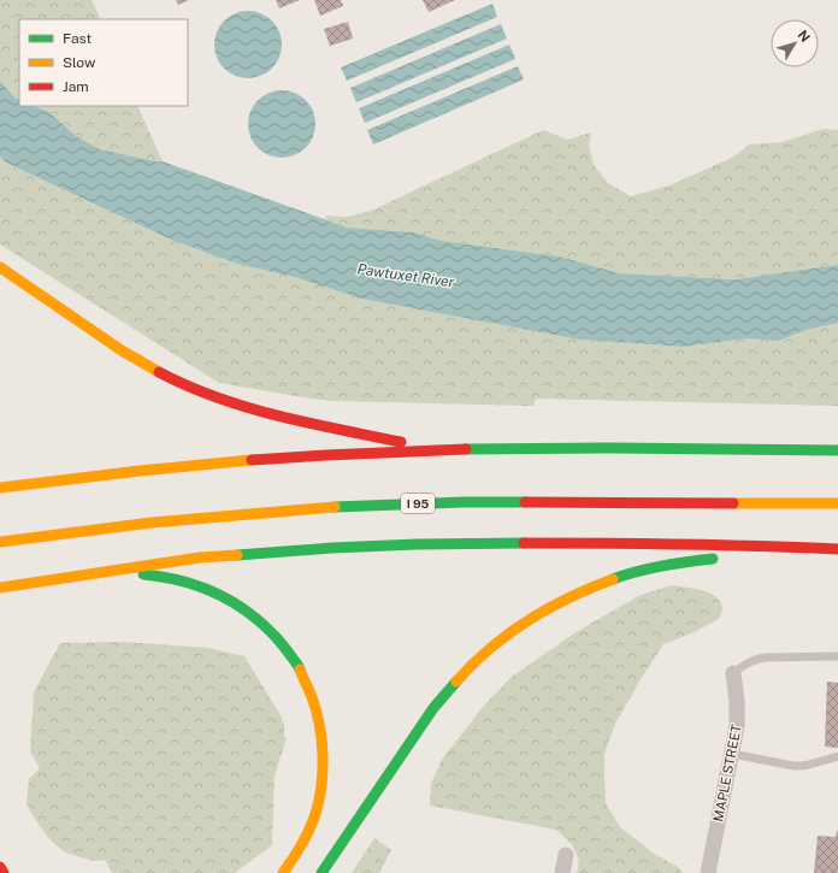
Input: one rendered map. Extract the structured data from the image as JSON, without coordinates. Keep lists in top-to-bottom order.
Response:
{
  "streets": {
    "highway": ["I 95"],
    "street": ["MAPLE STREET"]
  },
  "water": ["Pawtuxet River"],
  "legend": ["Fast", "Slow", "Jam"],
  "north": "top right"
}
